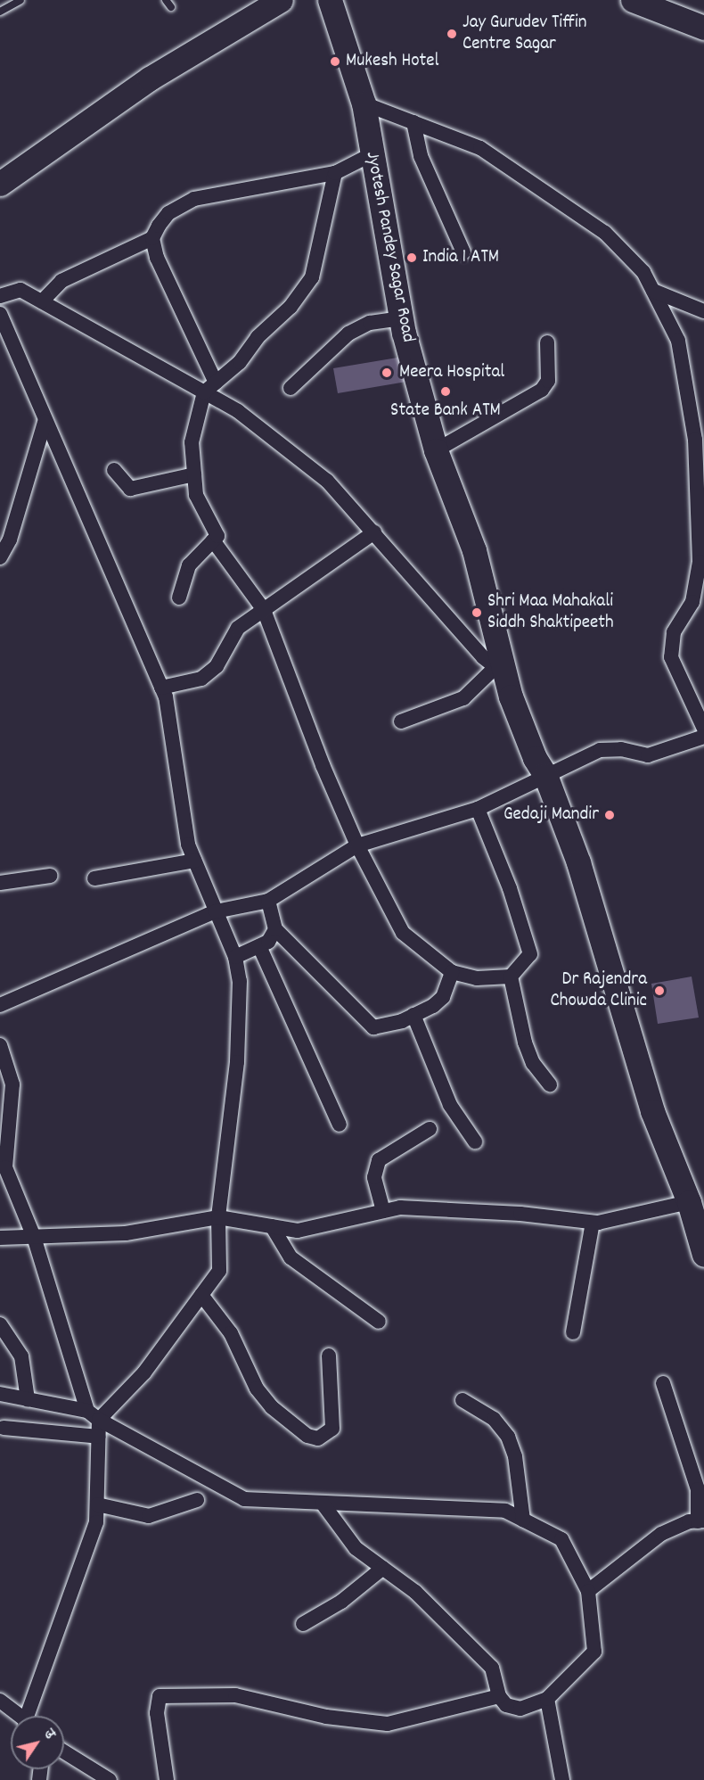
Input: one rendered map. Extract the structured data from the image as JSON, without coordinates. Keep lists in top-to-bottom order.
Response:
{
  "streets": {
    "main road": ["Jyotesh Pandey Sagar Road"]
  },
  "places": [
    "Jay Gurudev Tiffin Centre Sagar",
    "Mukesh Hotel",
    "India 1 ATM",
    "Meera Hospital",
    "State Bank ATM",
    "Shri Maa Mahakali Siddh Shaktipeeth",
    "Gedaji Mandir",
    "Dr Rajendra Chowda Clinic"
  ],
  "north": "top right"
}
